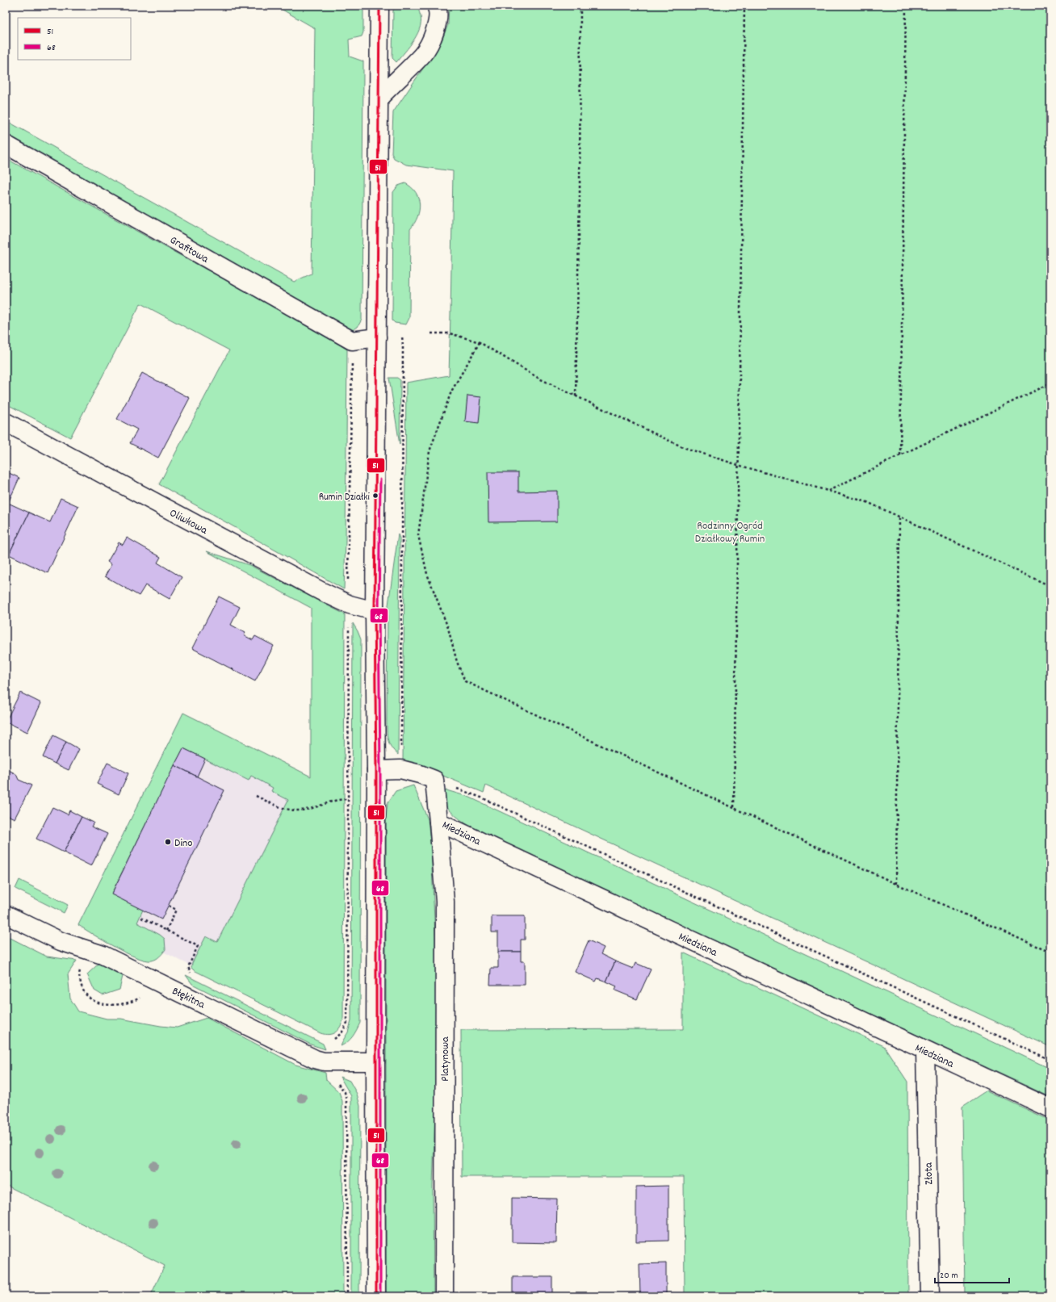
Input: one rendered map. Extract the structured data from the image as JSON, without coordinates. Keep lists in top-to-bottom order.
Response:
{
  "streets": {
    "street": [
      "Grafitowa",
      "Oliwkowa",
      "Miedziana",
      "Błękitna",
      "Platynowa",
      "Złota"
    ]
  },
  "crossings": [
    ["Miedziana", "Platynowa"],
    ["Miedziana", "Złota"]
  ],
  "parks": ["Rodzinny Ogród Działkowy Rumin"],
  "places": ["Rumin Działki", "Dino"],
  "lines": ["transit line 51", "transit line 68"],
  "legend": ["51", "68"],
  "scale_bar": "20 m"
}
